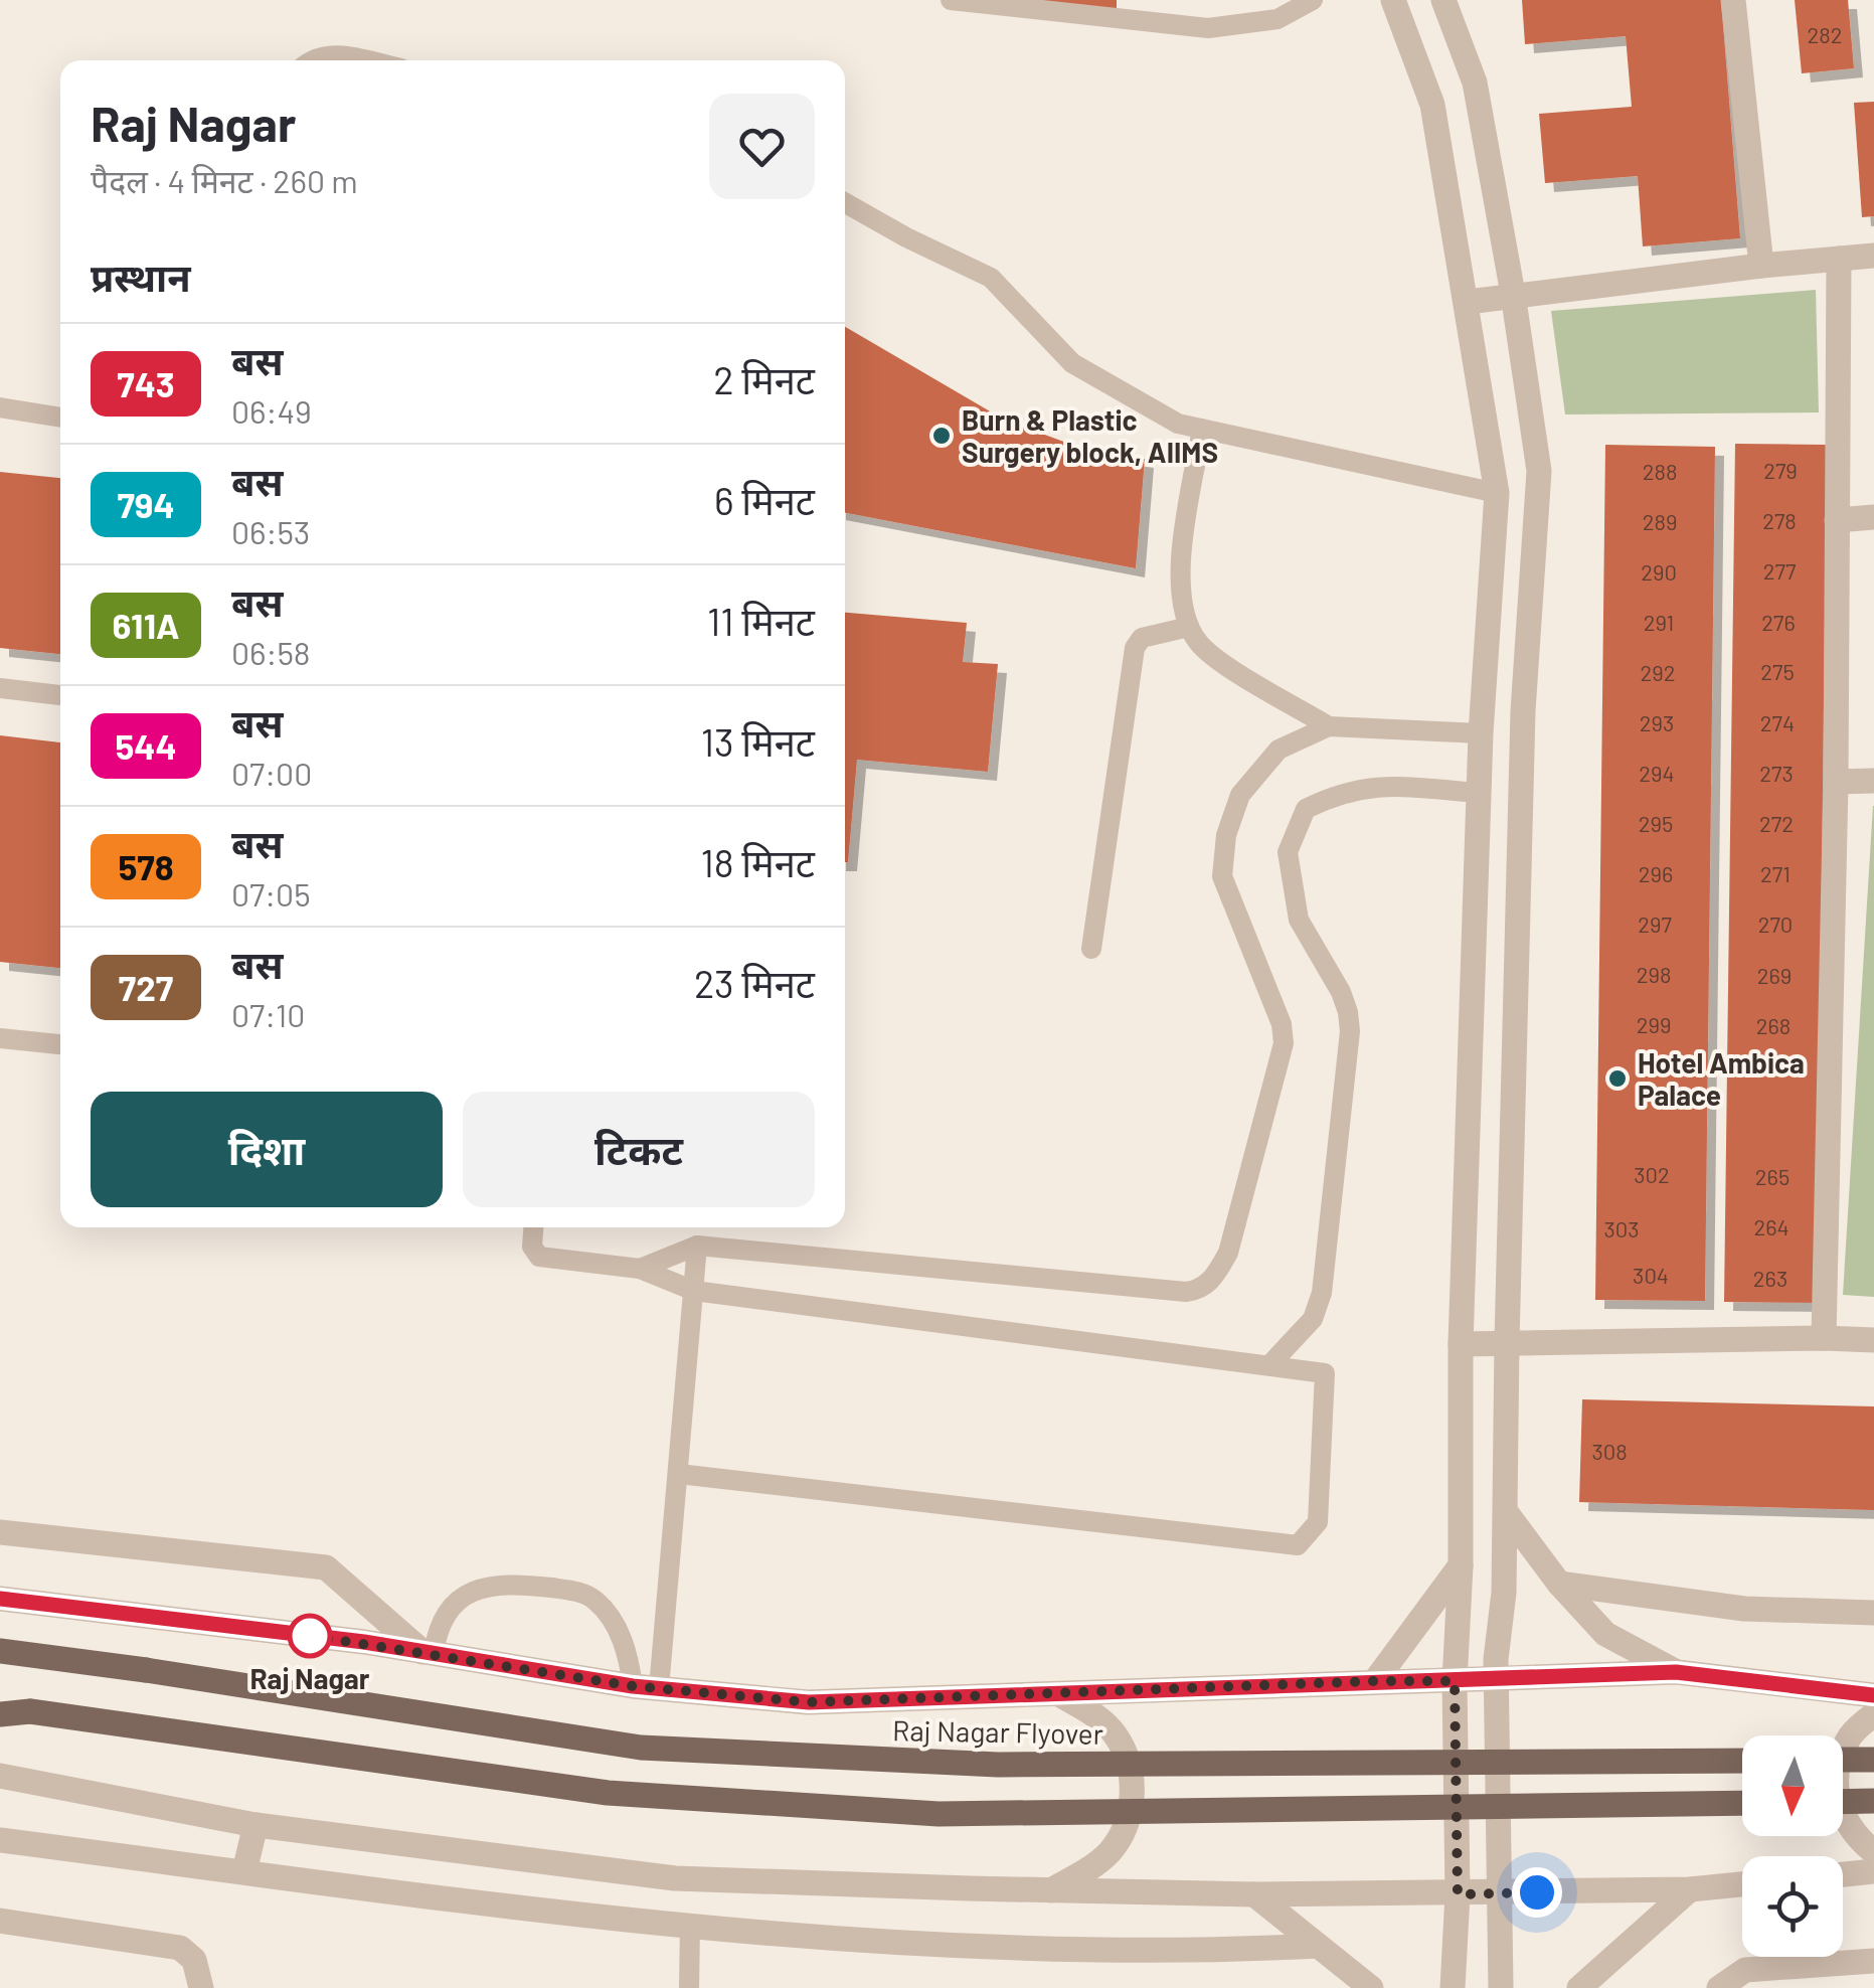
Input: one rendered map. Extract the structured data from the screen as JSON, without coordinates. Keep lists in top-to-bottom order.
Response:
{
  "streets": {
    "main road": ["Raj Nagar Flyover"]
  },
  "places": ["Burn & Plastic Surgery block, AIIMS", "Hotel Ambica Palace", "Raj Nagar"],
  "lines": ["bus line 743"],
  "house_numbers": [
    "282",
    "279",
    "288",
    "278",
    "289",
    "277",
    "290",
    "291",
    "276",
    "275",
    "292",
    "293",
    "274",
    "294",
    "273",
    "295",
    "272",
    "296",
    "271",
    "297",
    "270",
    "298",
    "269",
    "299",
    "268",
    "302",
    "265",
    "264",
    "303",
    "304",
    "263",
    "308"
  ],
  "north": "bottom",
  "page": {
    "heading": [
      ["Raj Nagar", "पैदल · 4 मिनट · 260 m"],
      "प्रस्थान"
    ],
    "list": [
      {
        "mark": "743",
        "name": "बस",
        "note": "06:49",
        "value": "2 मिनट"
      },
      {
        "mark": "794",
        "name": "बस",
        "note": "06:53",
        "value": "6 मिनट"
      },
      {
        "mark": "611A",
        "name": "बस",
        "note": "06:58",
        "value": "11 मिनट"
      },
      {
        "mark": "544",
        "name": "बस",
        "note": "07:00",
        "value": "13 मिनट"
      },
      {
        "mark": "578",
        "name": "बस",
        "note": "07:05",
        "value": "18 मिनट"
      },
      {
        "mark": "727",
        "name": "बस",
        "note": "07:10",
        "value": "23 मिनट"
      }
    ],
    "buttons": ["दिशा", "टिकट"]
  }
}
